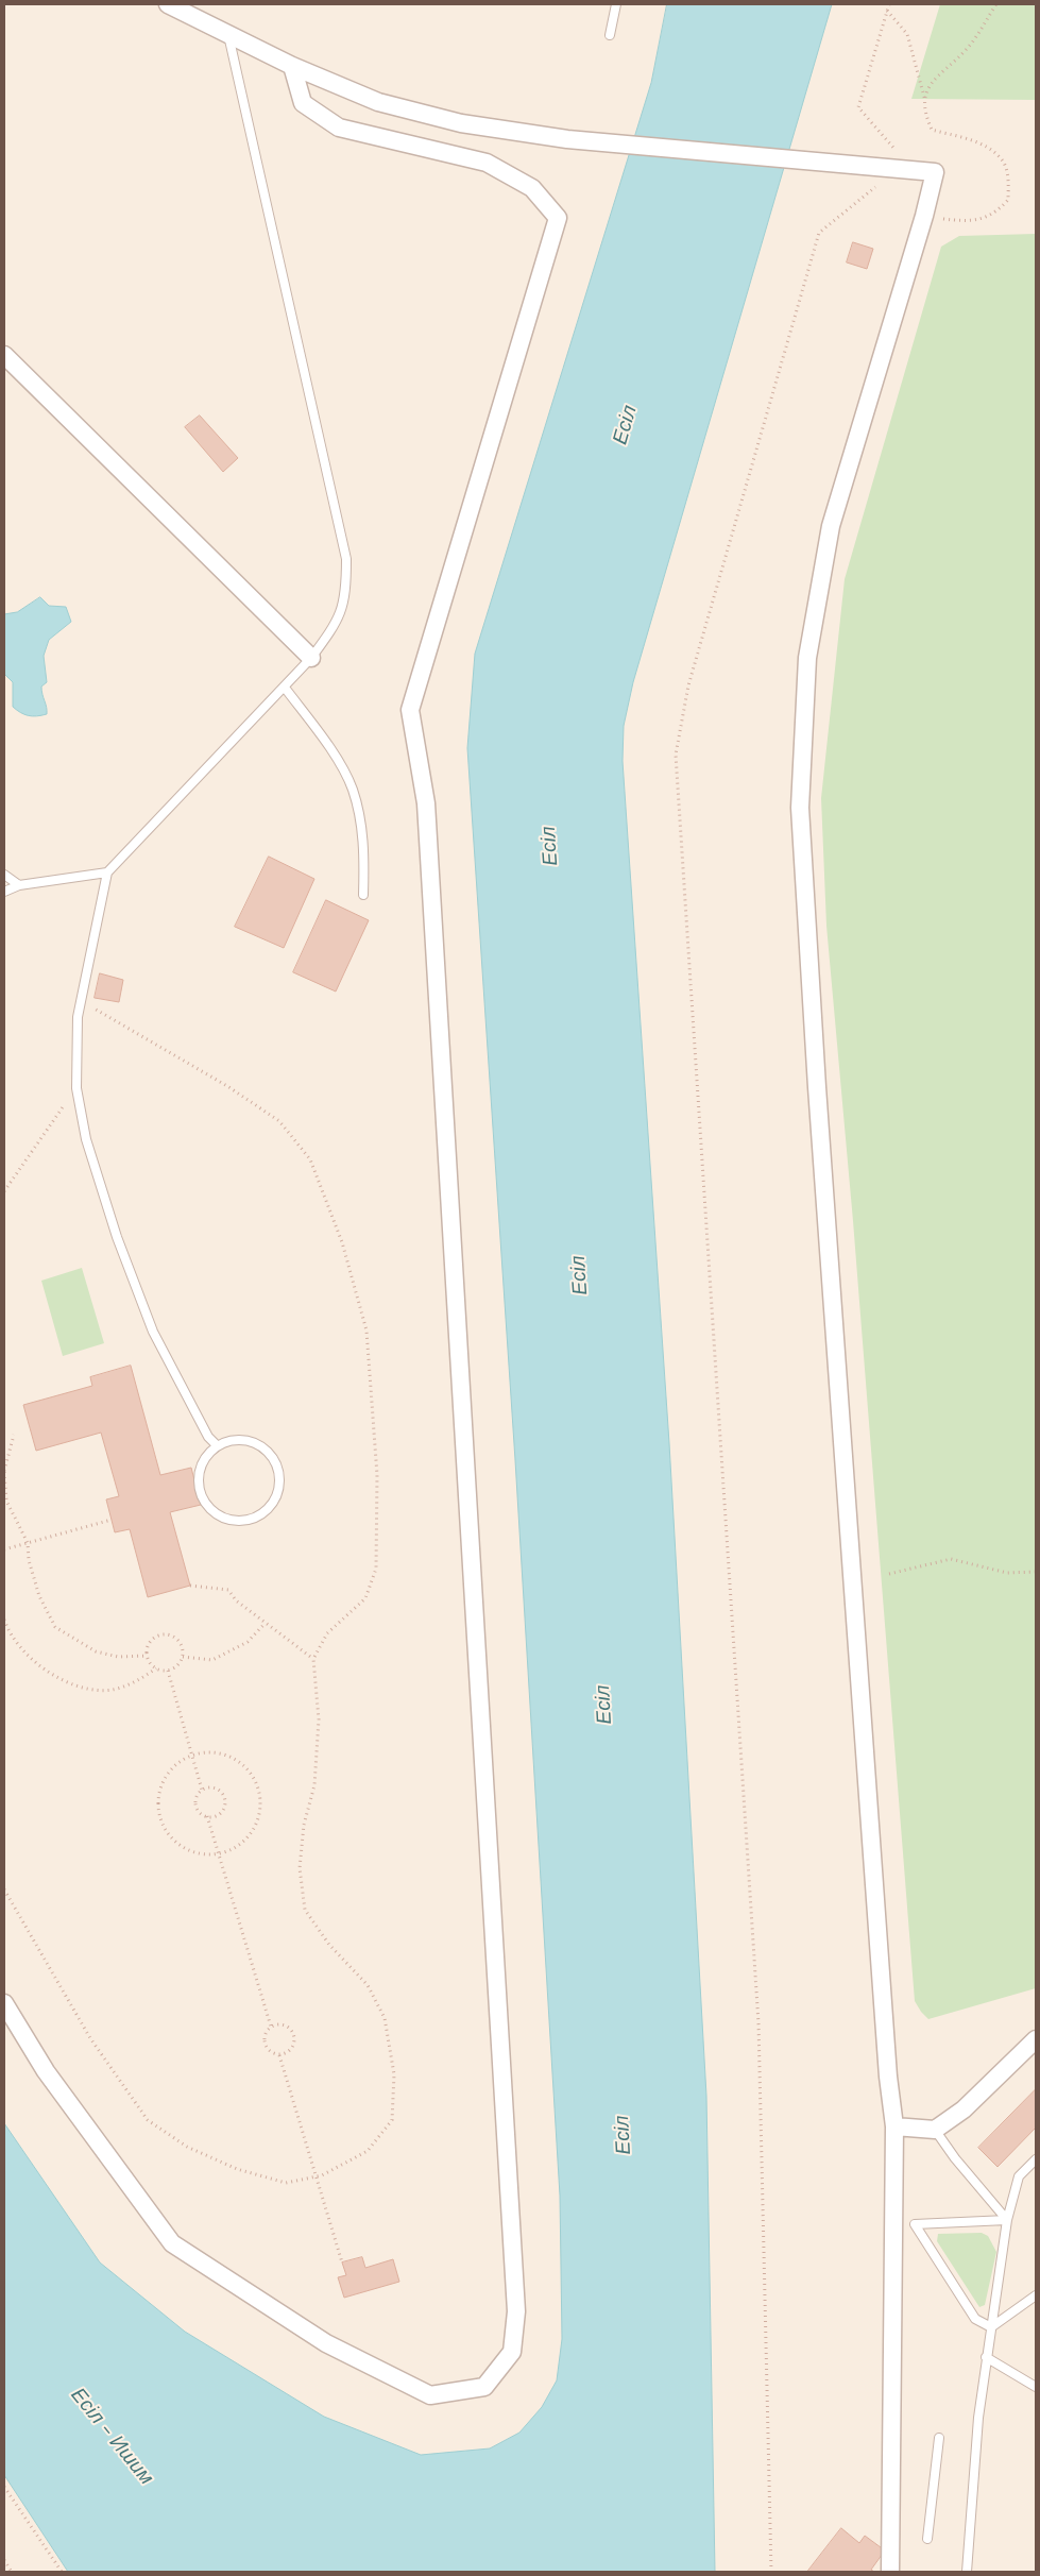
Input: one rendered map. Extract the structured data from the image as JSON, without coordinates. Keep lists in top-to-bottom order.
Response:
{
  "water": ["Есіл", "Есіл - Ишим"]
}
